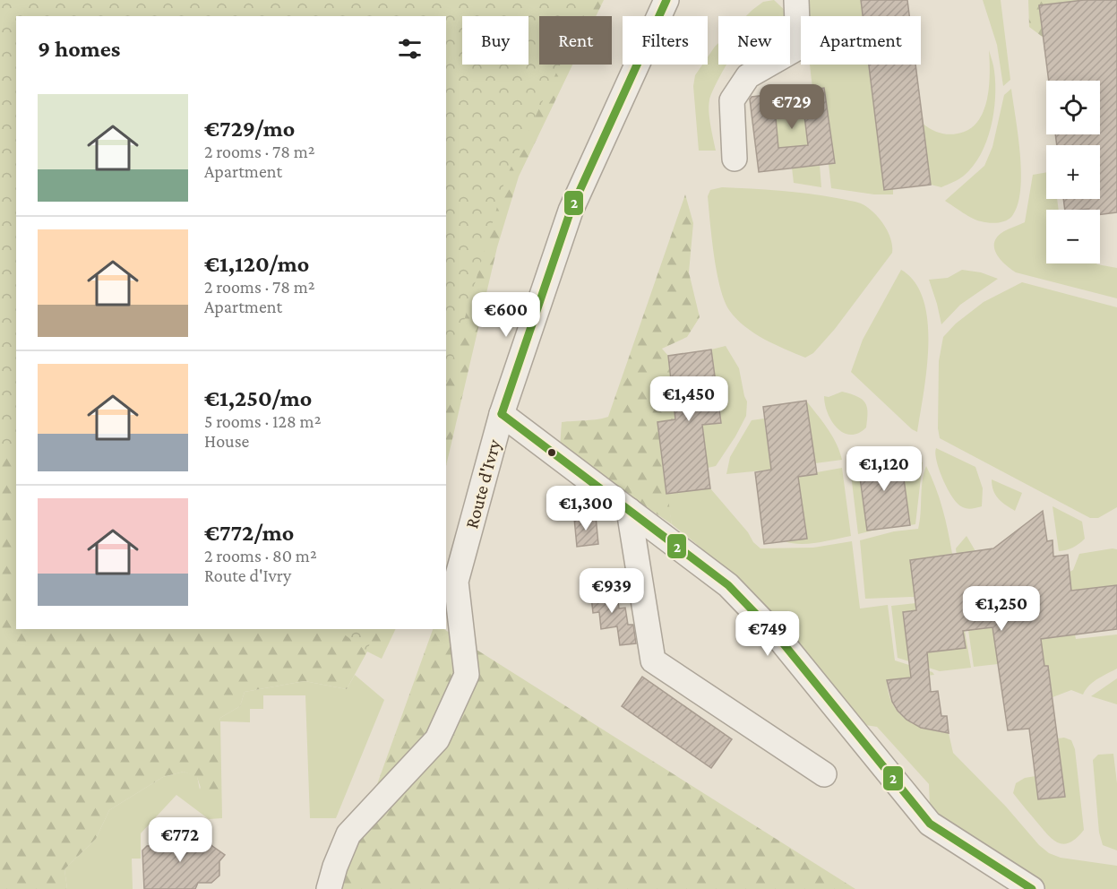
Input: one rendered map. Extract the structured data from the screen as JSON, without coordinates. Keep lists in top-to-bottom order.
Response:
{
  "streets": {
    "street": ["Route d'Ivry"]
  },
  "lines": ["transit line 2"],
  "page": {
    "chip": [
      "Buy",
      "Rent",
      "Filters",
      "New",
      "Apartment"
    ],
    "heading": "9 homes",
    "map_buttons": ["+", "−"],
    "list": [
      {
        "name": "€729/mo",
        "note": "2 rooms · 78 m² · Apartment"
      },
      {
        "name": "€1,120/mo",
        "note": "2 rooms · 78 m² · Apartment"
      },
      {
        "name": "€1,250/mo",
        "note": "5 rooms · 128 m² · House"
      },
      {
        "name": "€772/mo",
        "note": "2 rooms · 80 m² · Route d'Ivry"
      }
    ],
    "price": [
      "€729",
      "€600",
      "€1,450",
      "€1,120",
      "€1,300",
      "€939",
      "€1,250",
      "€749",
      "€772"
    ]
  }
}
